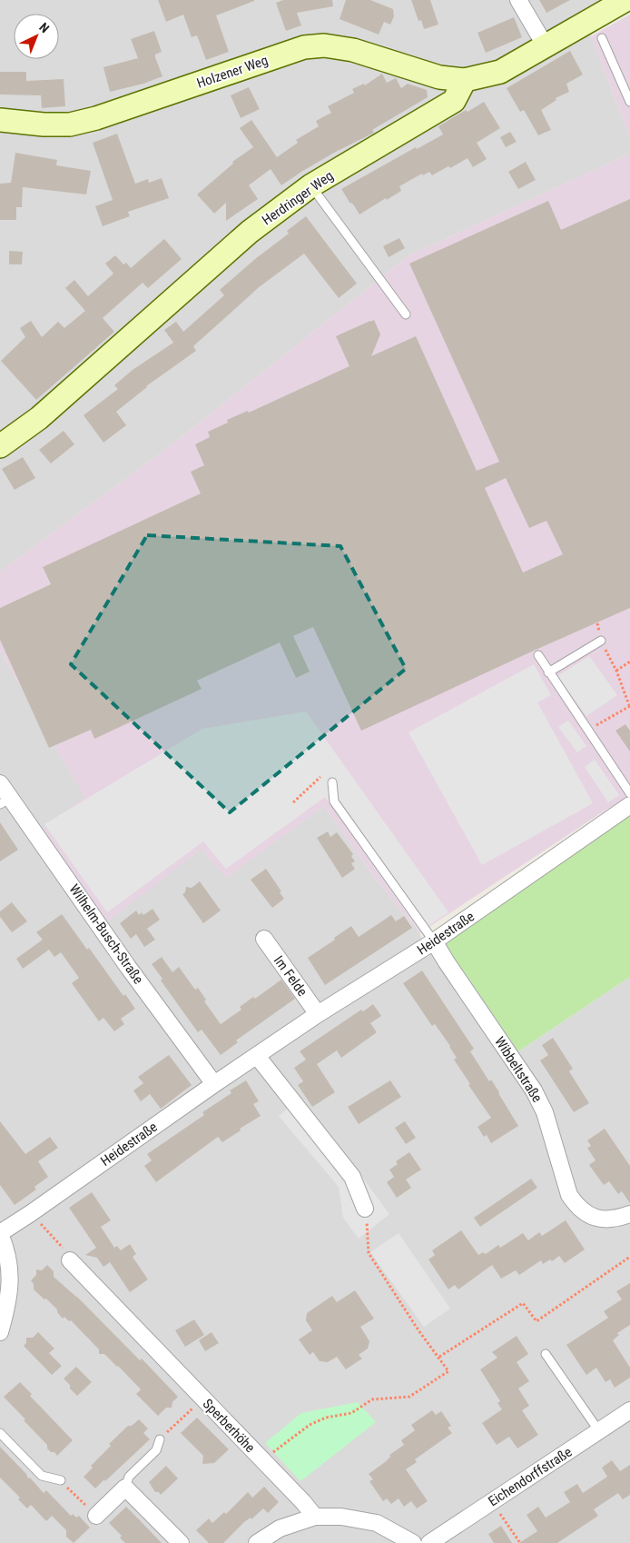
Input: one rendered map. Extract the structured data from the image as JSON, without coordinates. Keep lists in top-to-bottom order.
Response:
{
  "streets": {
    "main road": ["Holzener Weg", "Herdringer Weg"],
    "street": [
      "Heidestraße",
      "Wilhelm-Busch-Straße",
      "Im Felde",
      "Wibbeltstraße",
      "Sperberhöhe",
      "Eichendorffstraße"
    ]
  },
  "crossings": [
    ["Holzener Weg", "Herdringer Weg"],
    ["Heidestraße", "Wilhelm-Busch-Straße"],
    ["Heidestraße", "Im Felde"],
    ["Heidestraße", "Wibbeltstraße"]
  ],
  "north": "top right"
}
